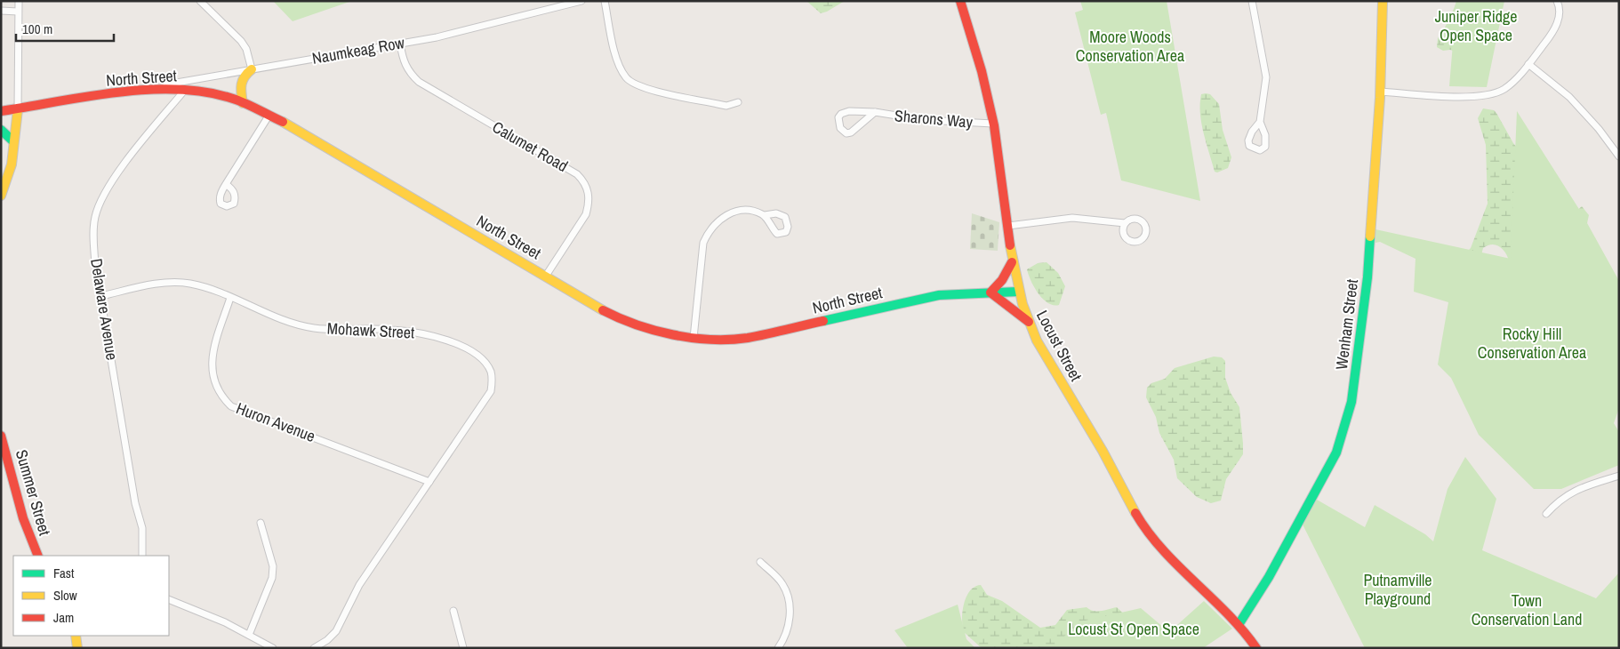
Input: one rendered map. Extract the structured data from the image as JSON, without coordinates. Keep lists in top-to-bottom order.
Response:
{
  "streets": {
    "street": [
      "Naumkeag Row",
      "North Street",
      "Sharons Way",
      "Calumet Road",
      "Delaware Avenue",
      "Wenham Street",
      "Mohawk Street",
      "Locust Street",
      "Huron Avenue",
      "Summer Street"
    ]
  },
  "crossings": [
    ["Naumkeag Row", "North Street"],
    ["Naumkeag Row", "Calumet Road"],
    ["North Street", "Calumet Road"],
    ["North Street", "Delaware Avenue"],
    ["North Street", "Locust Street"],
    ["Sharons Way", "Locust Street"],
    ["Delaware Avenue", "Mohawk Street"],
    ["Wenham Street", "Locust Street"],
    ["Mohawk Street", "Huron Avenue"]
  ],
  "parks": [
    "Juniper Ridge Open Space",
    "Moore Woods Conservation Area",
    "Rocky Hill Conservation Area",
    "Putnamville Playground",
    "Town Conservation Land",
    "Locust St Open Space"
  ],
  "legend": ["Fast", "Slow", "Jam"],
  "scale_bar": "100 m"
}
